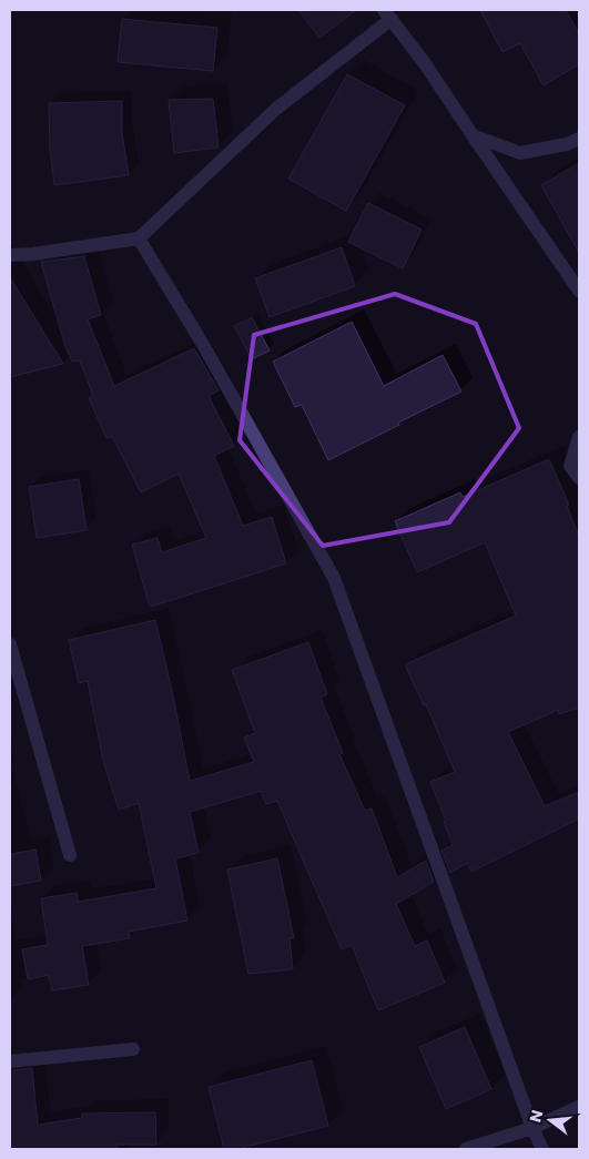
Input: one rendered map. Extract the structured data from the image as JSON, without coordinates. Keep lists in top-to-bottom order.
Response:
{
  "north": "left"
}
